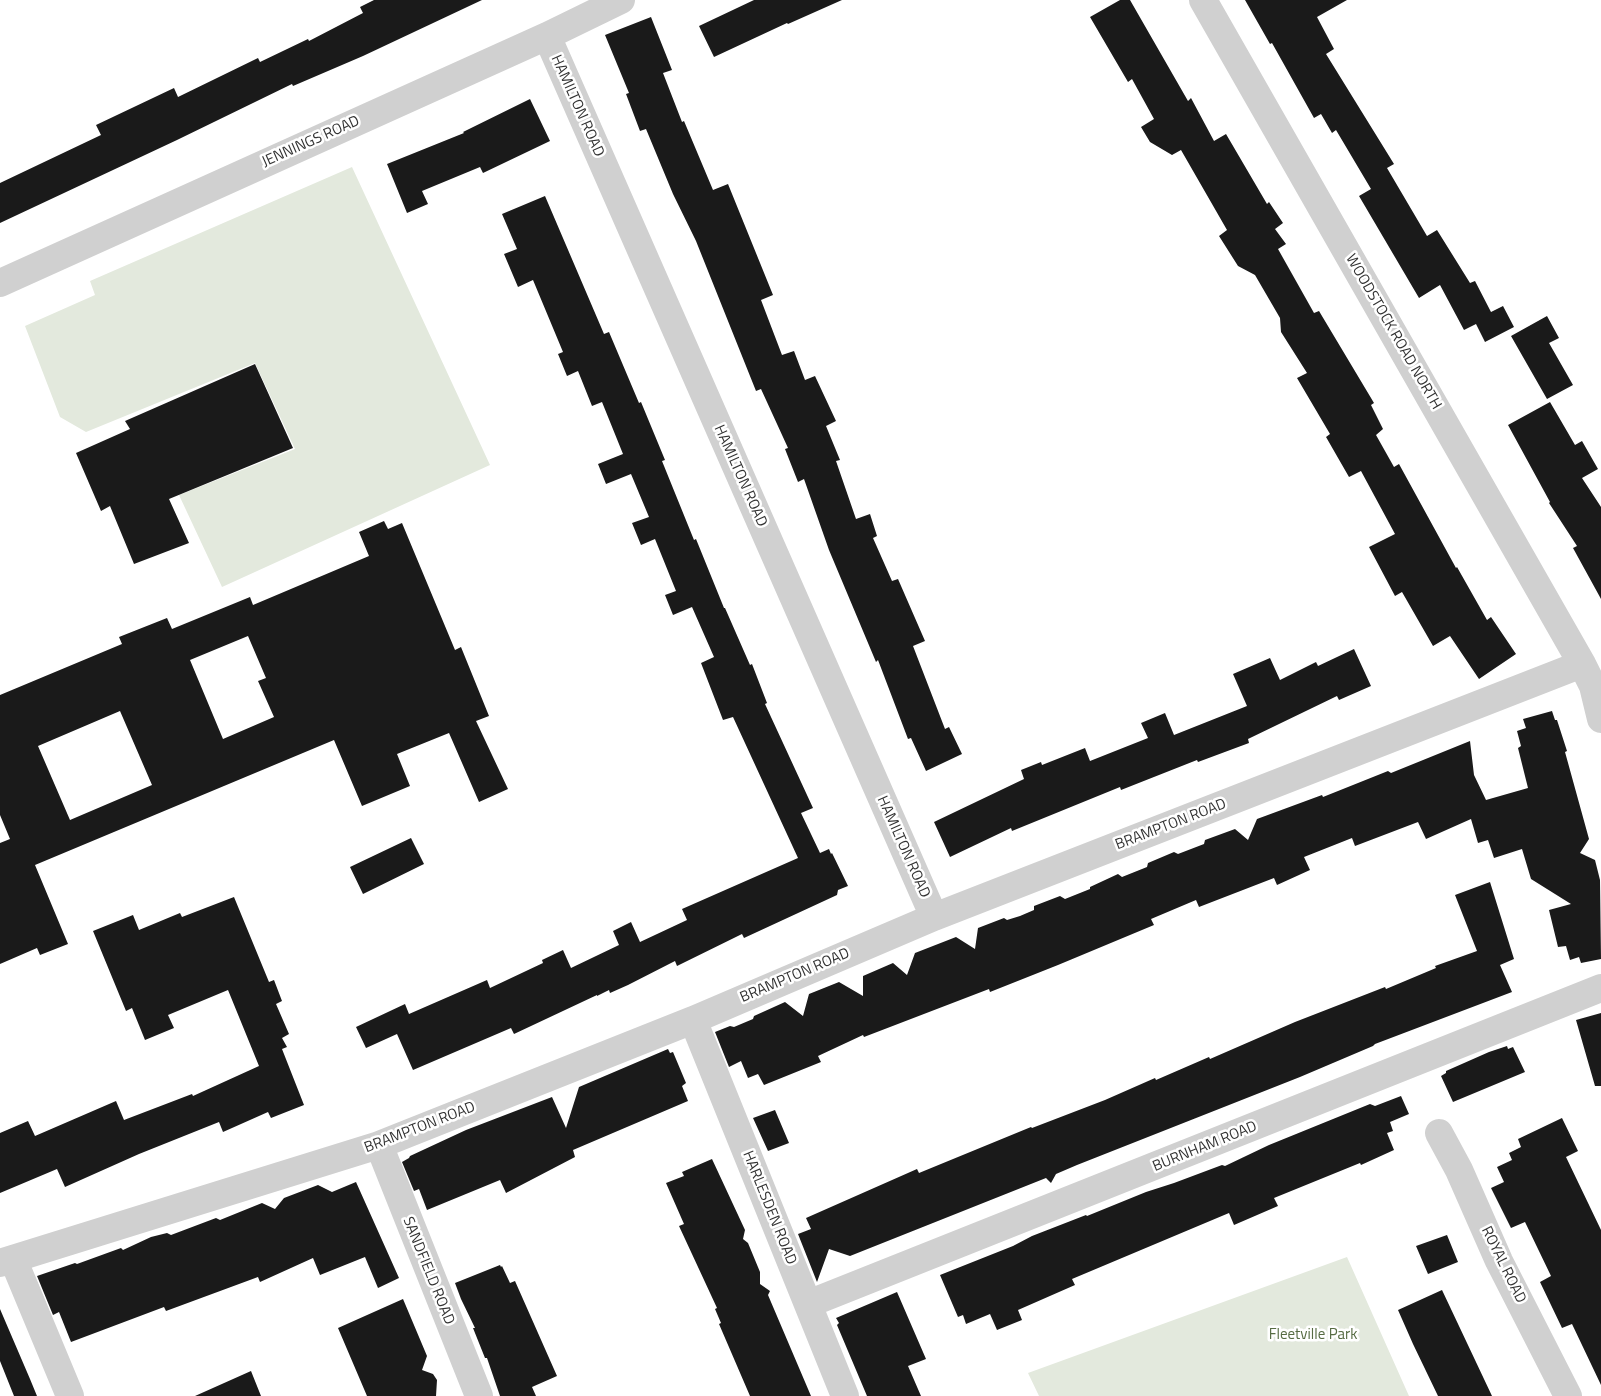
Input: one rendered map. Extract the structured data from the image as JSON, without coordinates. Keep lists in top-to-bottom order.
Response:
{
  "streets": {
    "street": [
      "HAMILTON ROAD",
      "JENNINGS ROAD",
      "WOODSTOCK ROAD NORTH",
      "BRAMPTON ROAD",
      "BURNHAM ROAD",
      "HARLESDEN ROAD",
      "ROYAL ROAD",
      "SANDFIELD ROAD"
    ]
  },
  "crossings": [
    ["HAMILTON ROAD", "JENNINGS ROAD"],
    ["HAMILTON ROAD", "BRAMPTON ROAD"],
    ["WOODSTOCK ROAD NORTH", "BRAMPTON ROAD"],
    ["BRAMPTON ROAD", "HARLESDEN ROAD"],
    ["BRAMPTON ROAD", "SANDFIELD ROAD"],
    ["BURNHAM ROAD", "HARLESDEN ROAD"]
  ],
  "parks": ["Fleetville Park"]
}
